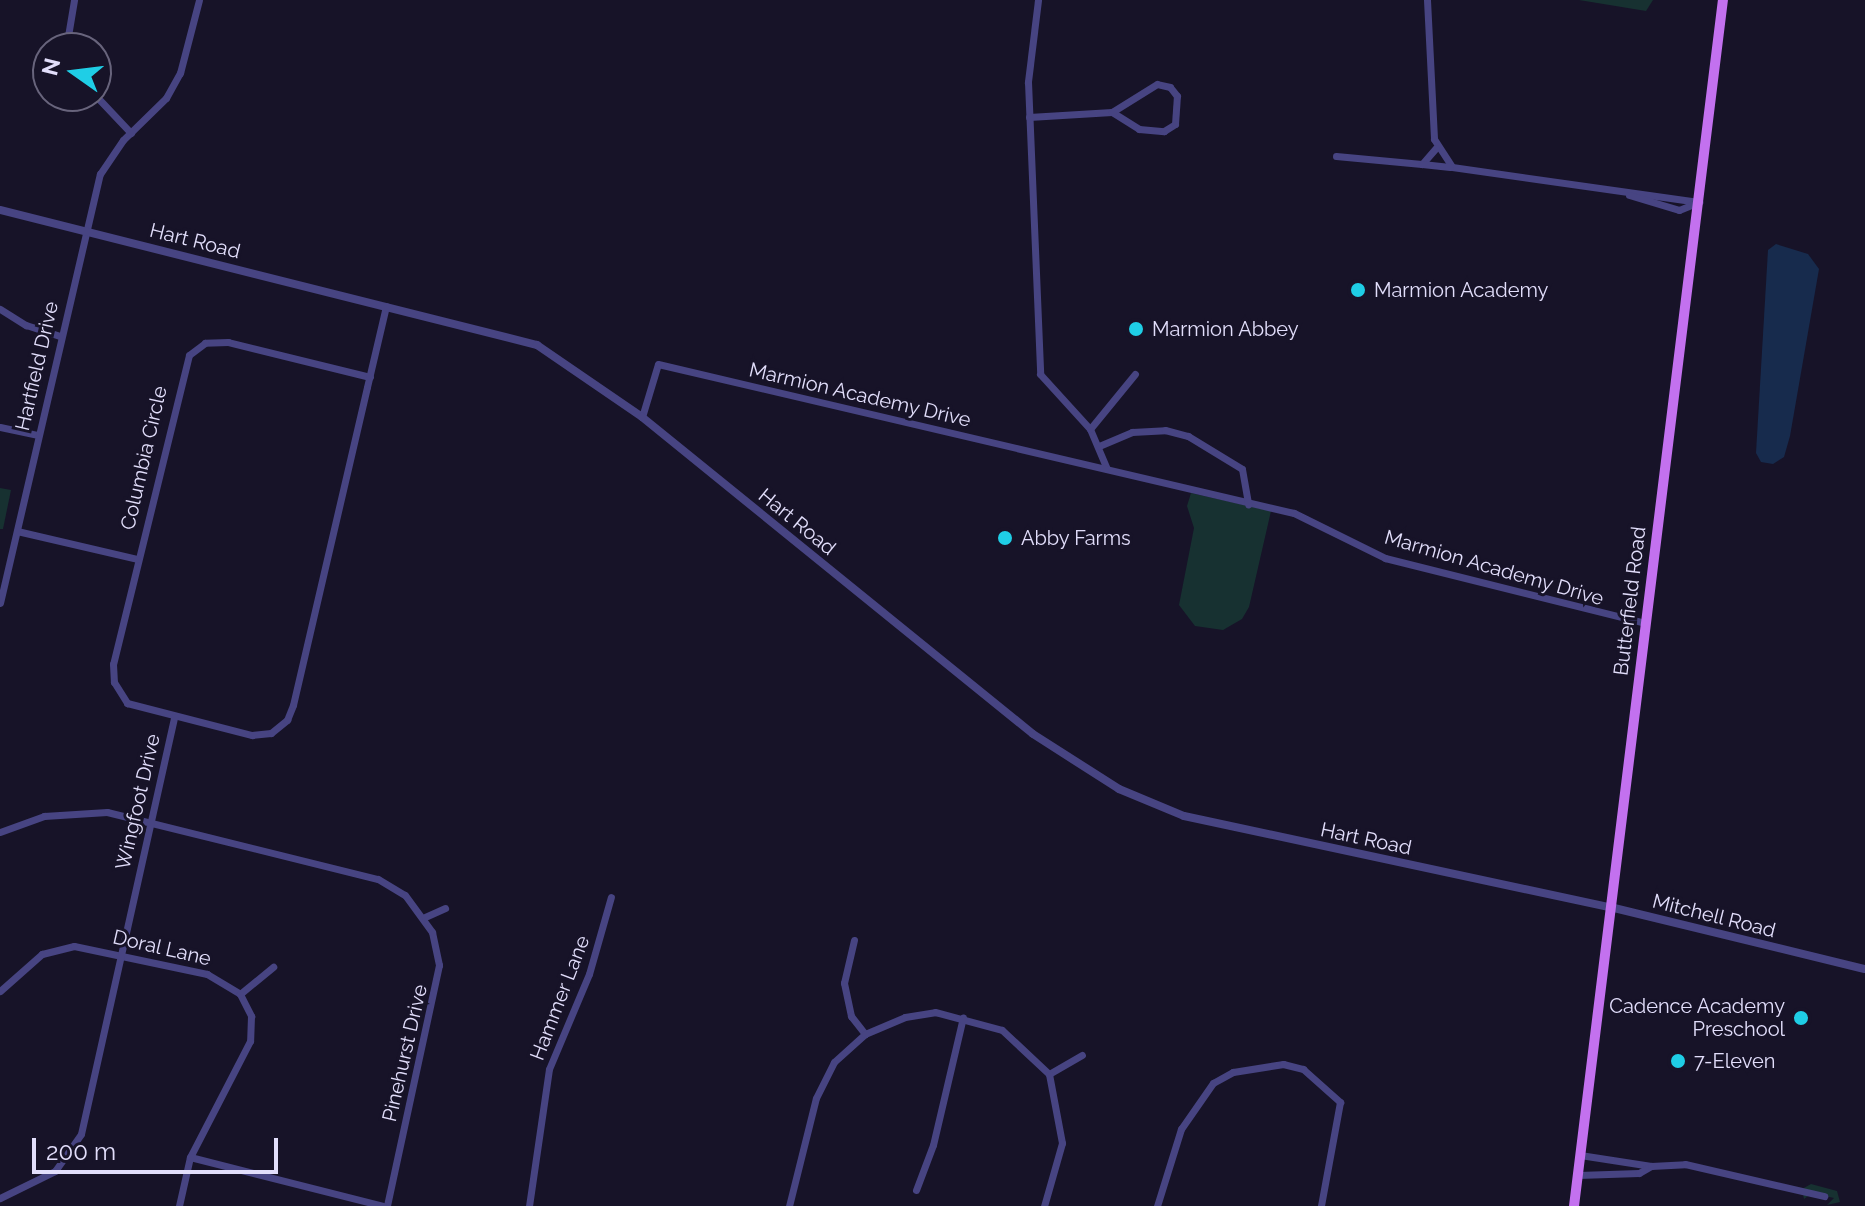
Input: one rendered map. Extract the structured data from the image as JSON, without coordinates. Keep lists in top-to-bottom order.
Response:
{
  "streets": {
    "main road": ["Butterfield Road"],
    "street": [
      "Hart Road",
      "Hartfield Drive",
      "Marmion Academy Drive",
      "Columbia Circle",
      "Wingfoot Drive",
      "Mitchell Road",
      "Doral Lane",
      "Hammer Lane",
      "Pinehurst Drive"
    ]
  },
  "crossings": [
    ["Hart Road", "Hartfield Drive"],
    ["Hart Road", "Marmion Academy Drive"],
    ["Hart Road", "Wingfoot Drive"],
    ["Hart Road", "Mitchell Road"],
    ["Marmion Academy Drive", "Butterfield Road"],
    ["Columbia Circle", "Wingfoot Drive"],
    ["Butterfield Road", "Mitchell Road"],
    ["Wingfoot Drive", "Doral Lane"],
    ["Wingfoot Drive", "Pinehurst Drive"]
  ],
  "places": [
    "Marmion Academy",
    "Marmion Abbey",
    "Abby Farms",
    "Cadence Academy Preschool",
    "7-Eleven"
  ],
  "scale_bar": "200 m",
  "north": "left"
}
